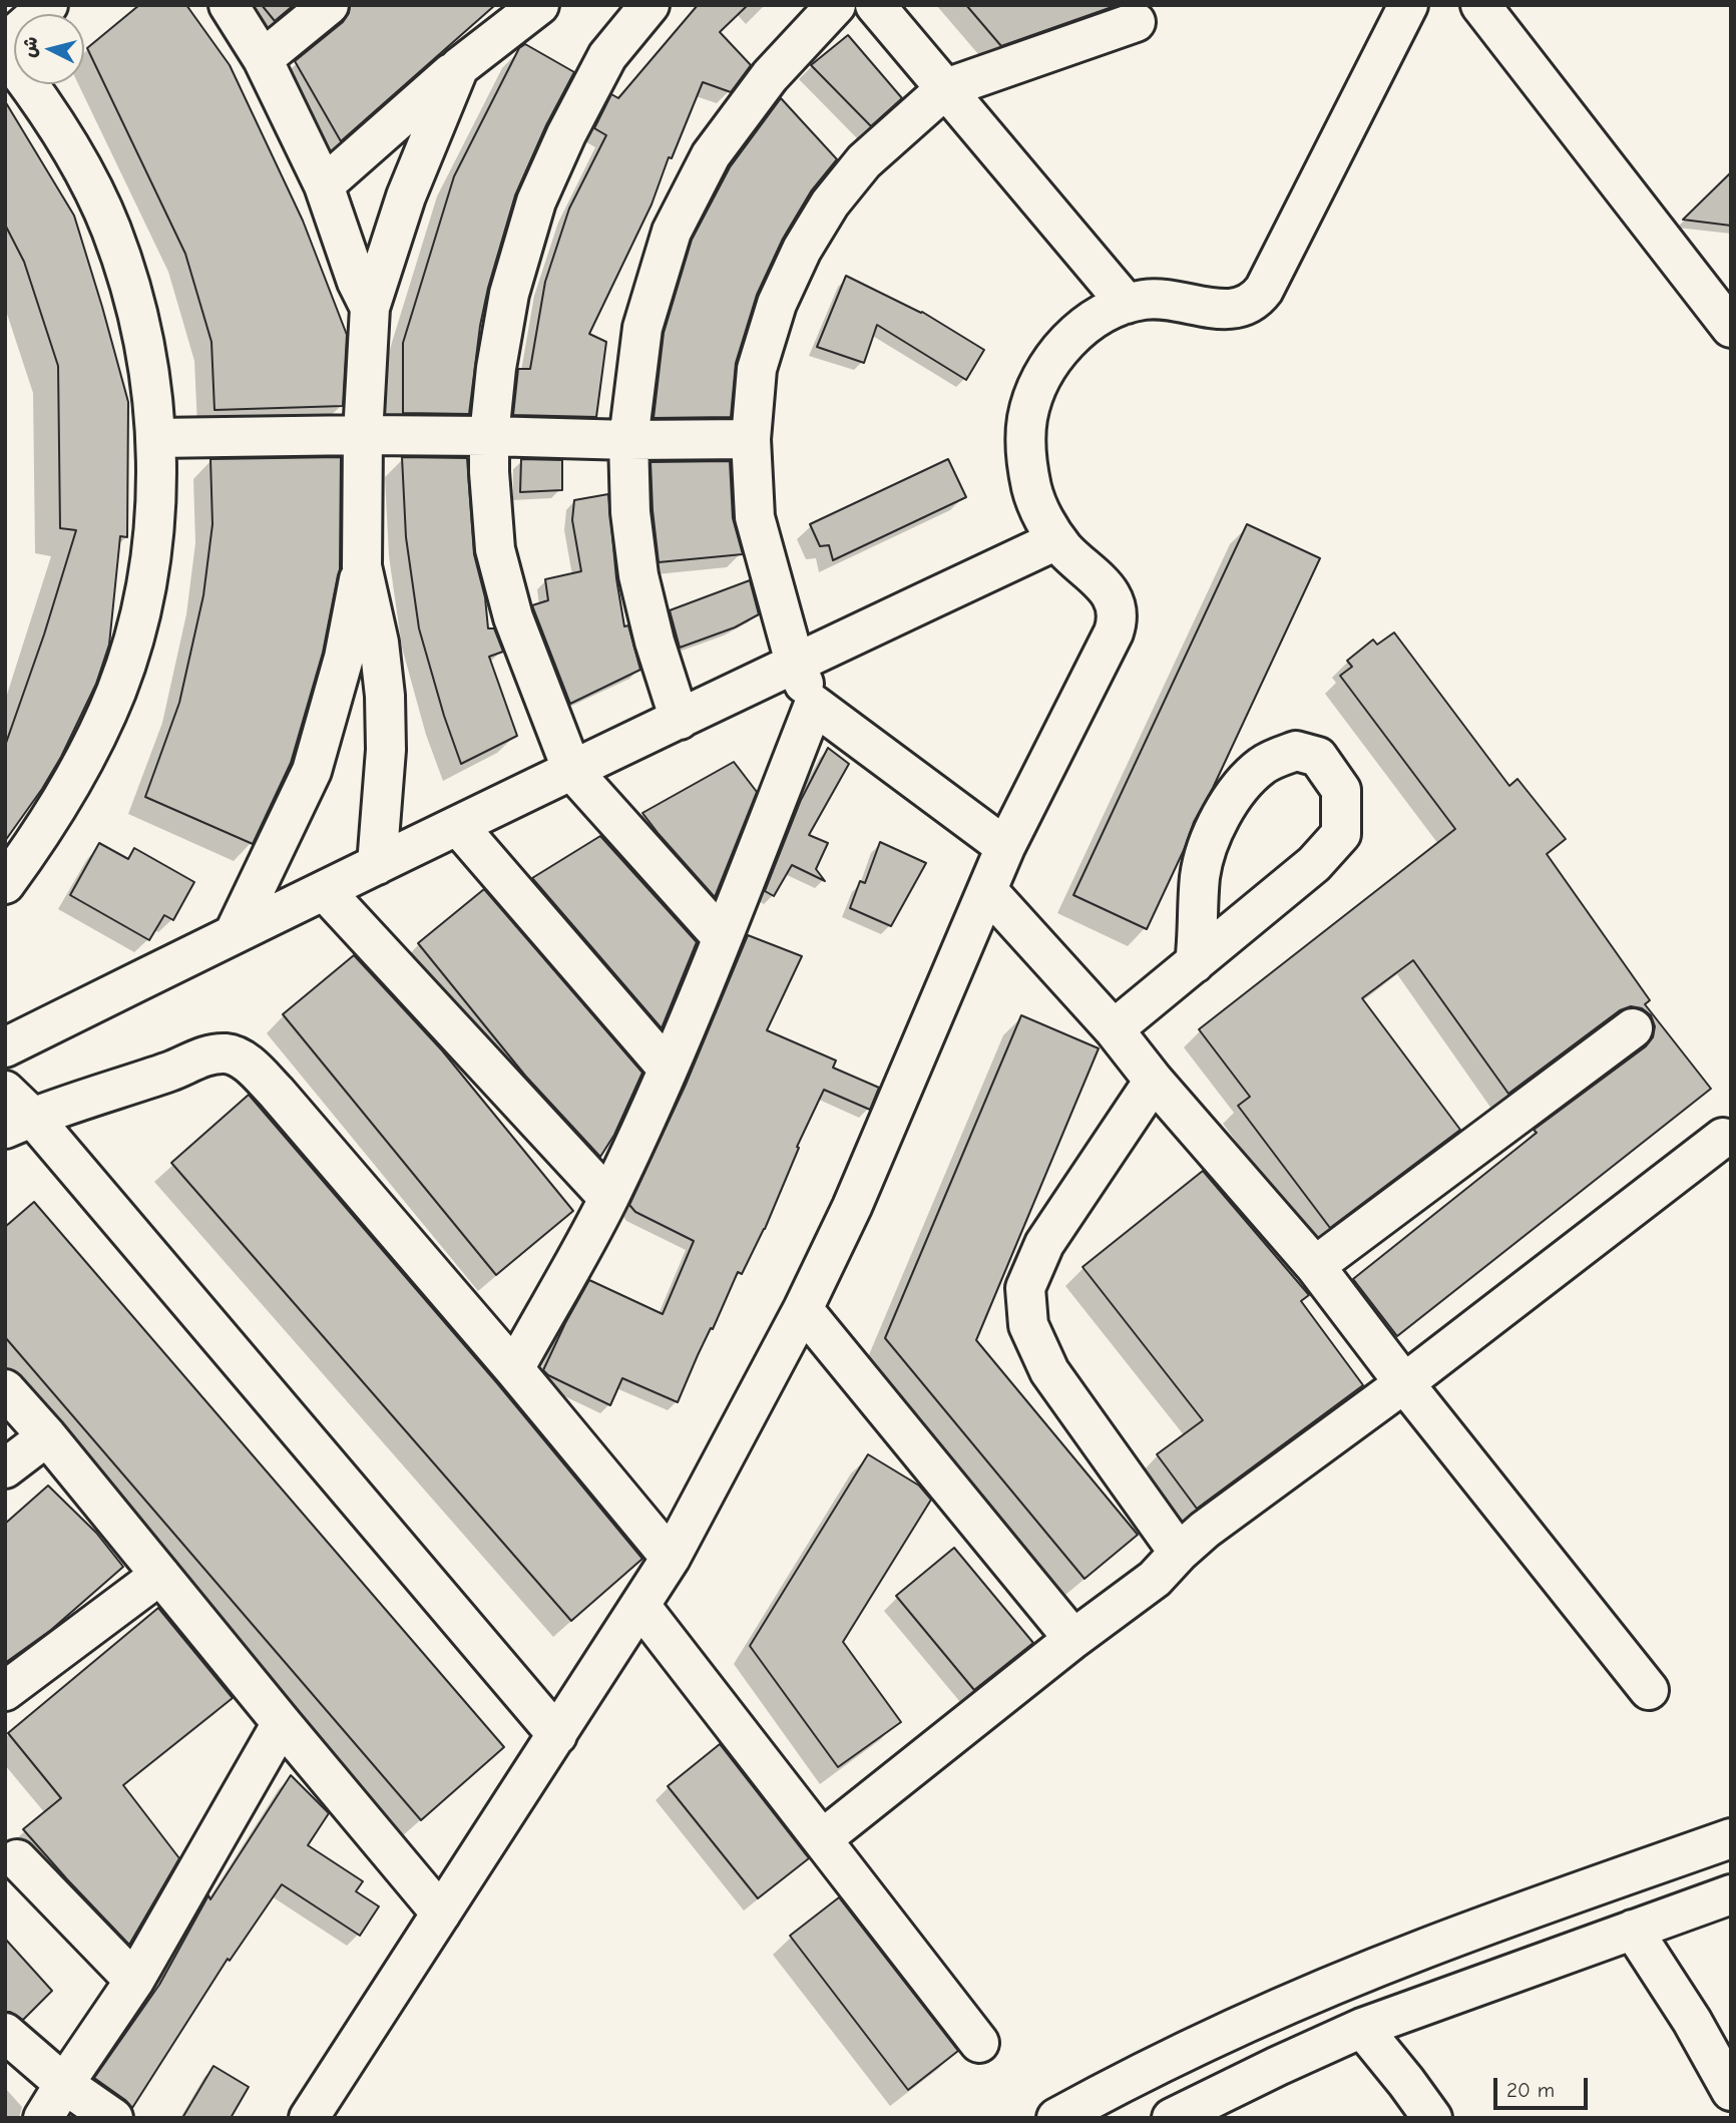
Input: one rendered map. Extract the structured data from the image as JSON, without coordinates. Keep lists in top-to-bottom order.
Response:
{
  "scale_bar": "20 m",
  "north": "left"
}
